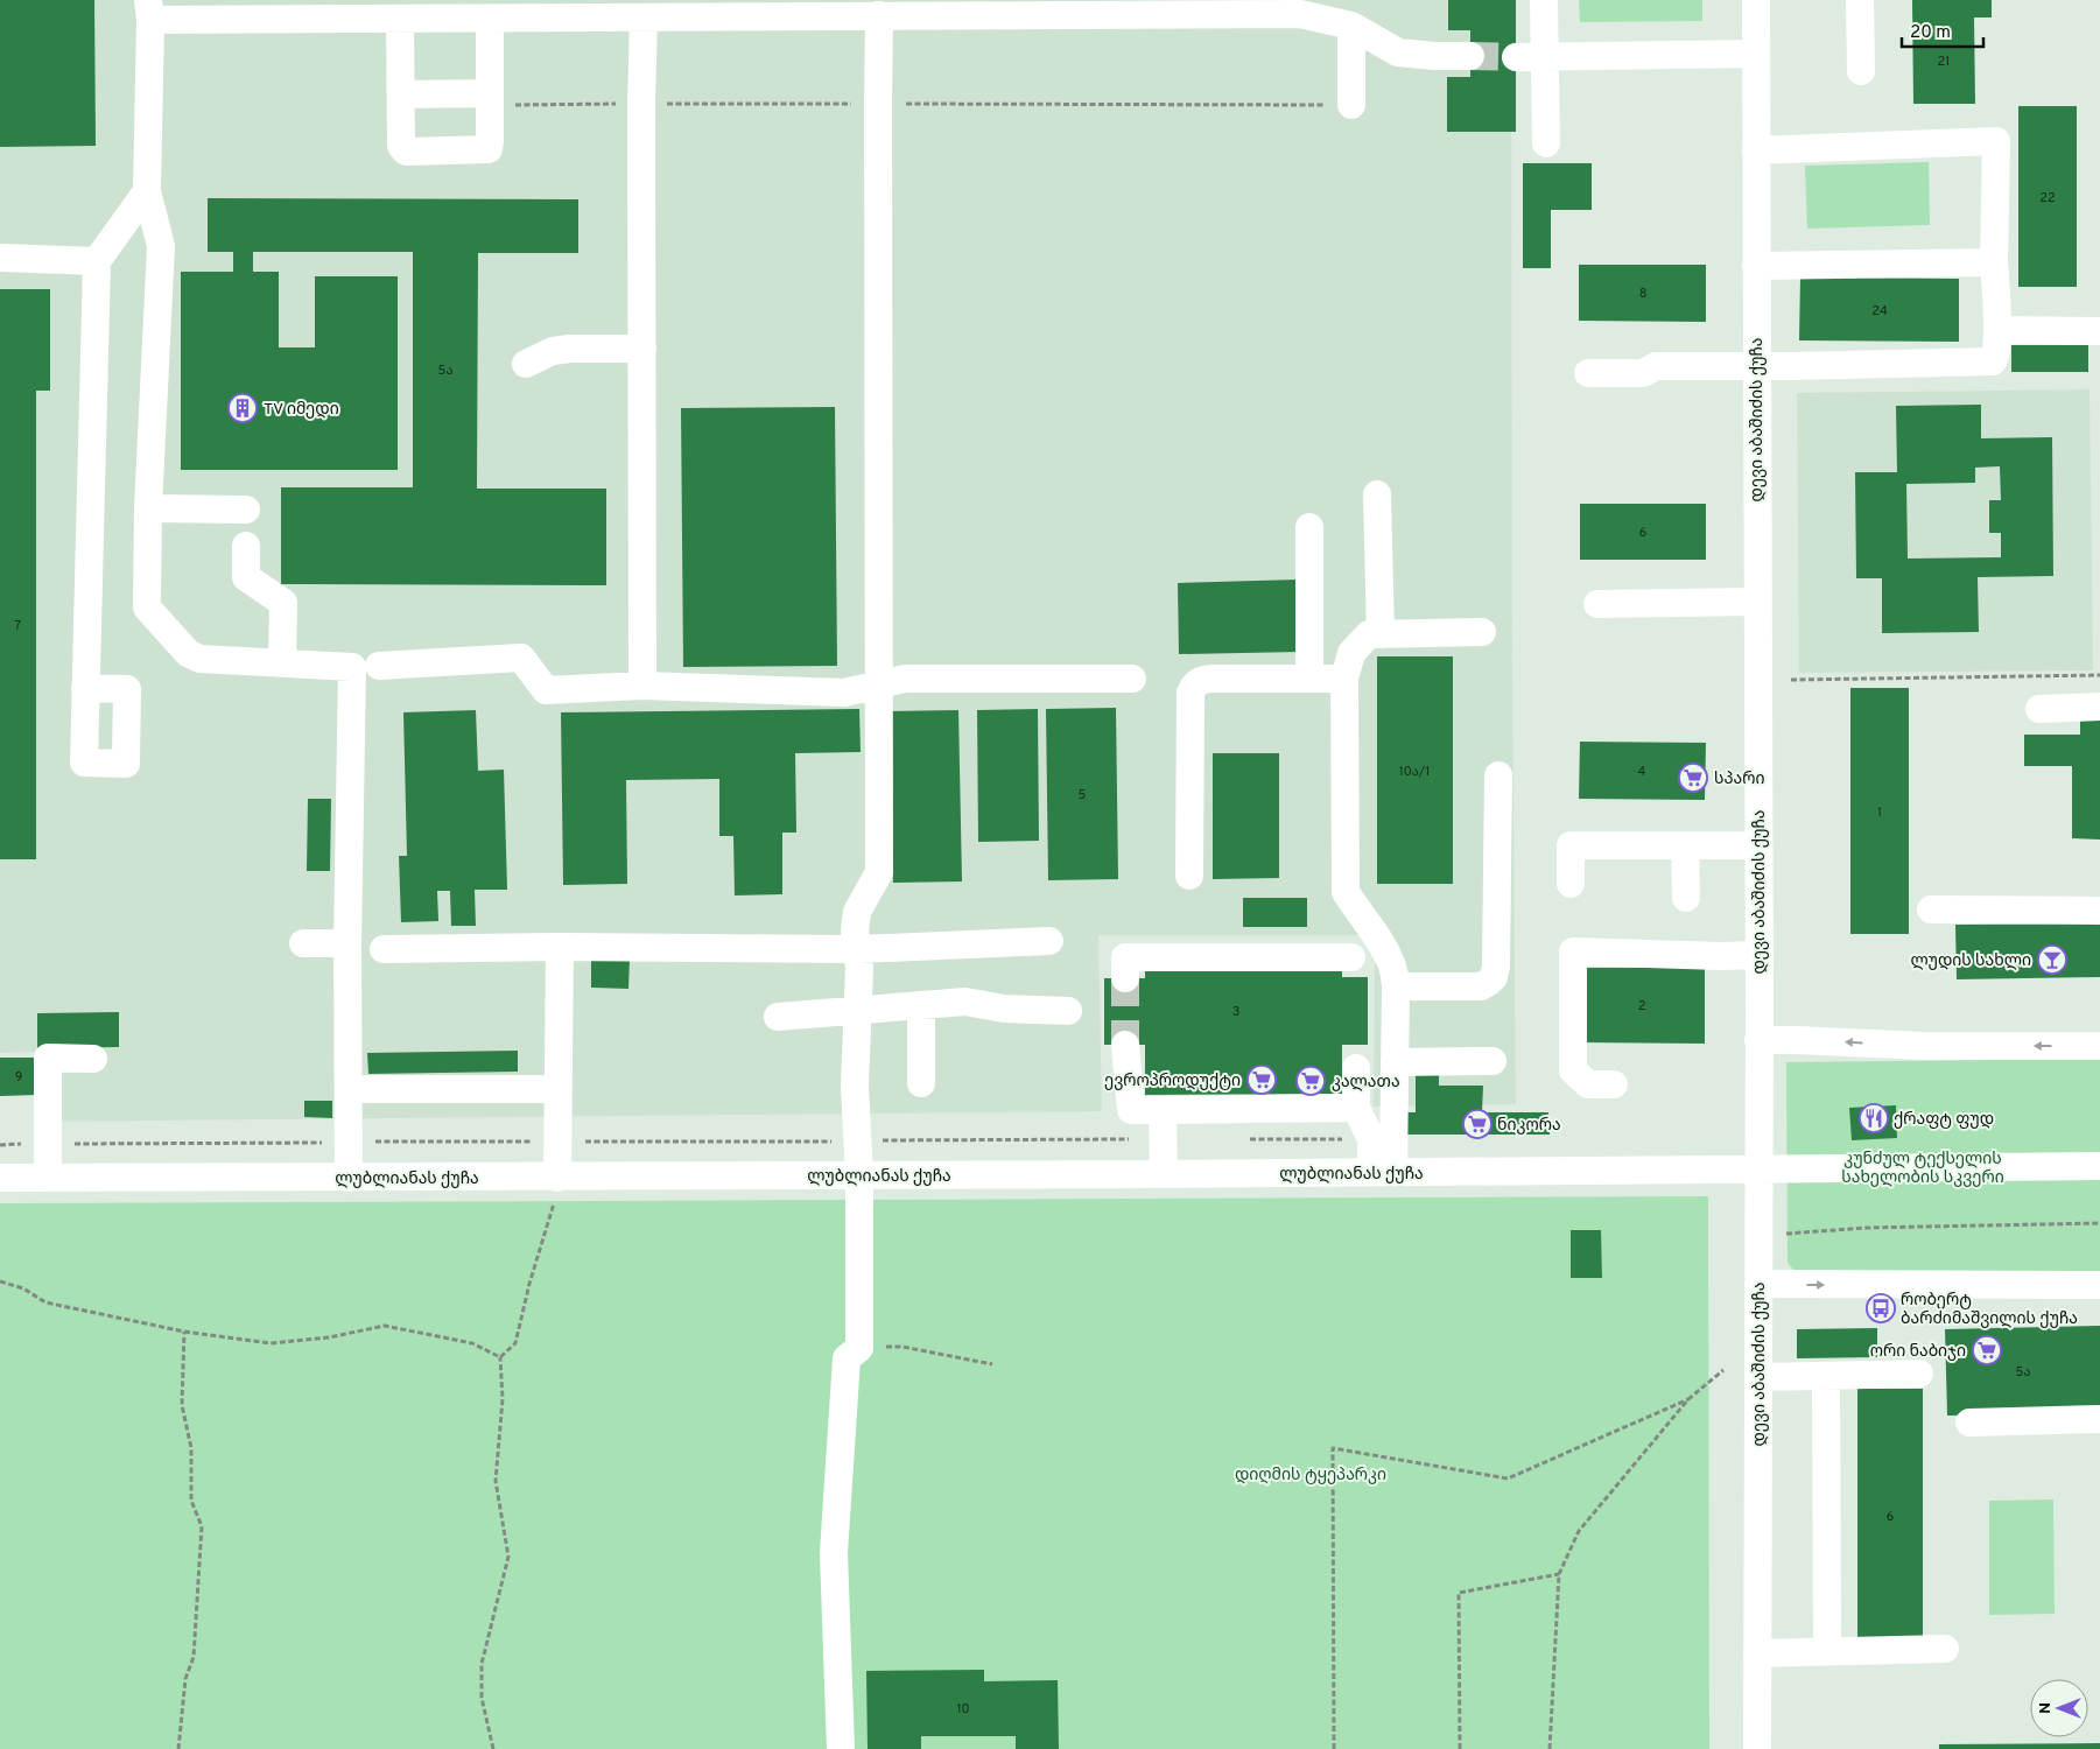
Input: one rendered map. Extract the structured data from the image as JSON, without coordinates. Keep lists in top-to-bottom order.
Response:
{
  "streets": {
    "street": ["დევი აბაშიძის ქუჩა", "ლუბლიანას ქუჩა"]
  },
  "crossings": [
    ["დევი აბაშიძის ქუჩა", "ლუბლიანას ქუჩა"]
  ],
  "parks": ["კუნძულ ტექსელის სახელობის სკვერი", "დიღმის ტყეპარკი"],
  "places": {
    "building": ["TV იმედი"],
    "supermarket": [
      "სპარი",
      "ევროპროდუქტი",
      "კალათა",
      "ნიკორა",
      "ორი ნაბიჯი"
    ],
    "bar": ["ლუდის სახლი"],
    "restaurant": ["ქრაფტ ფუდ"],
    "bus stop": ["რობერტ ბარძიმაშვილის ქუჩა"]
  },
  "house_numbers": [
    "21",
    "22",
    "8",
    "24",
    "5ა",
    "6",
    "7",
    "10ა/1",
    "4",
    "5",
    "1",
    "2",
    "3",
    "9",
    "5ა",
    "6",
    "10"
  ],
  "scale_bar": "20 m",
  "north": "left"
}
